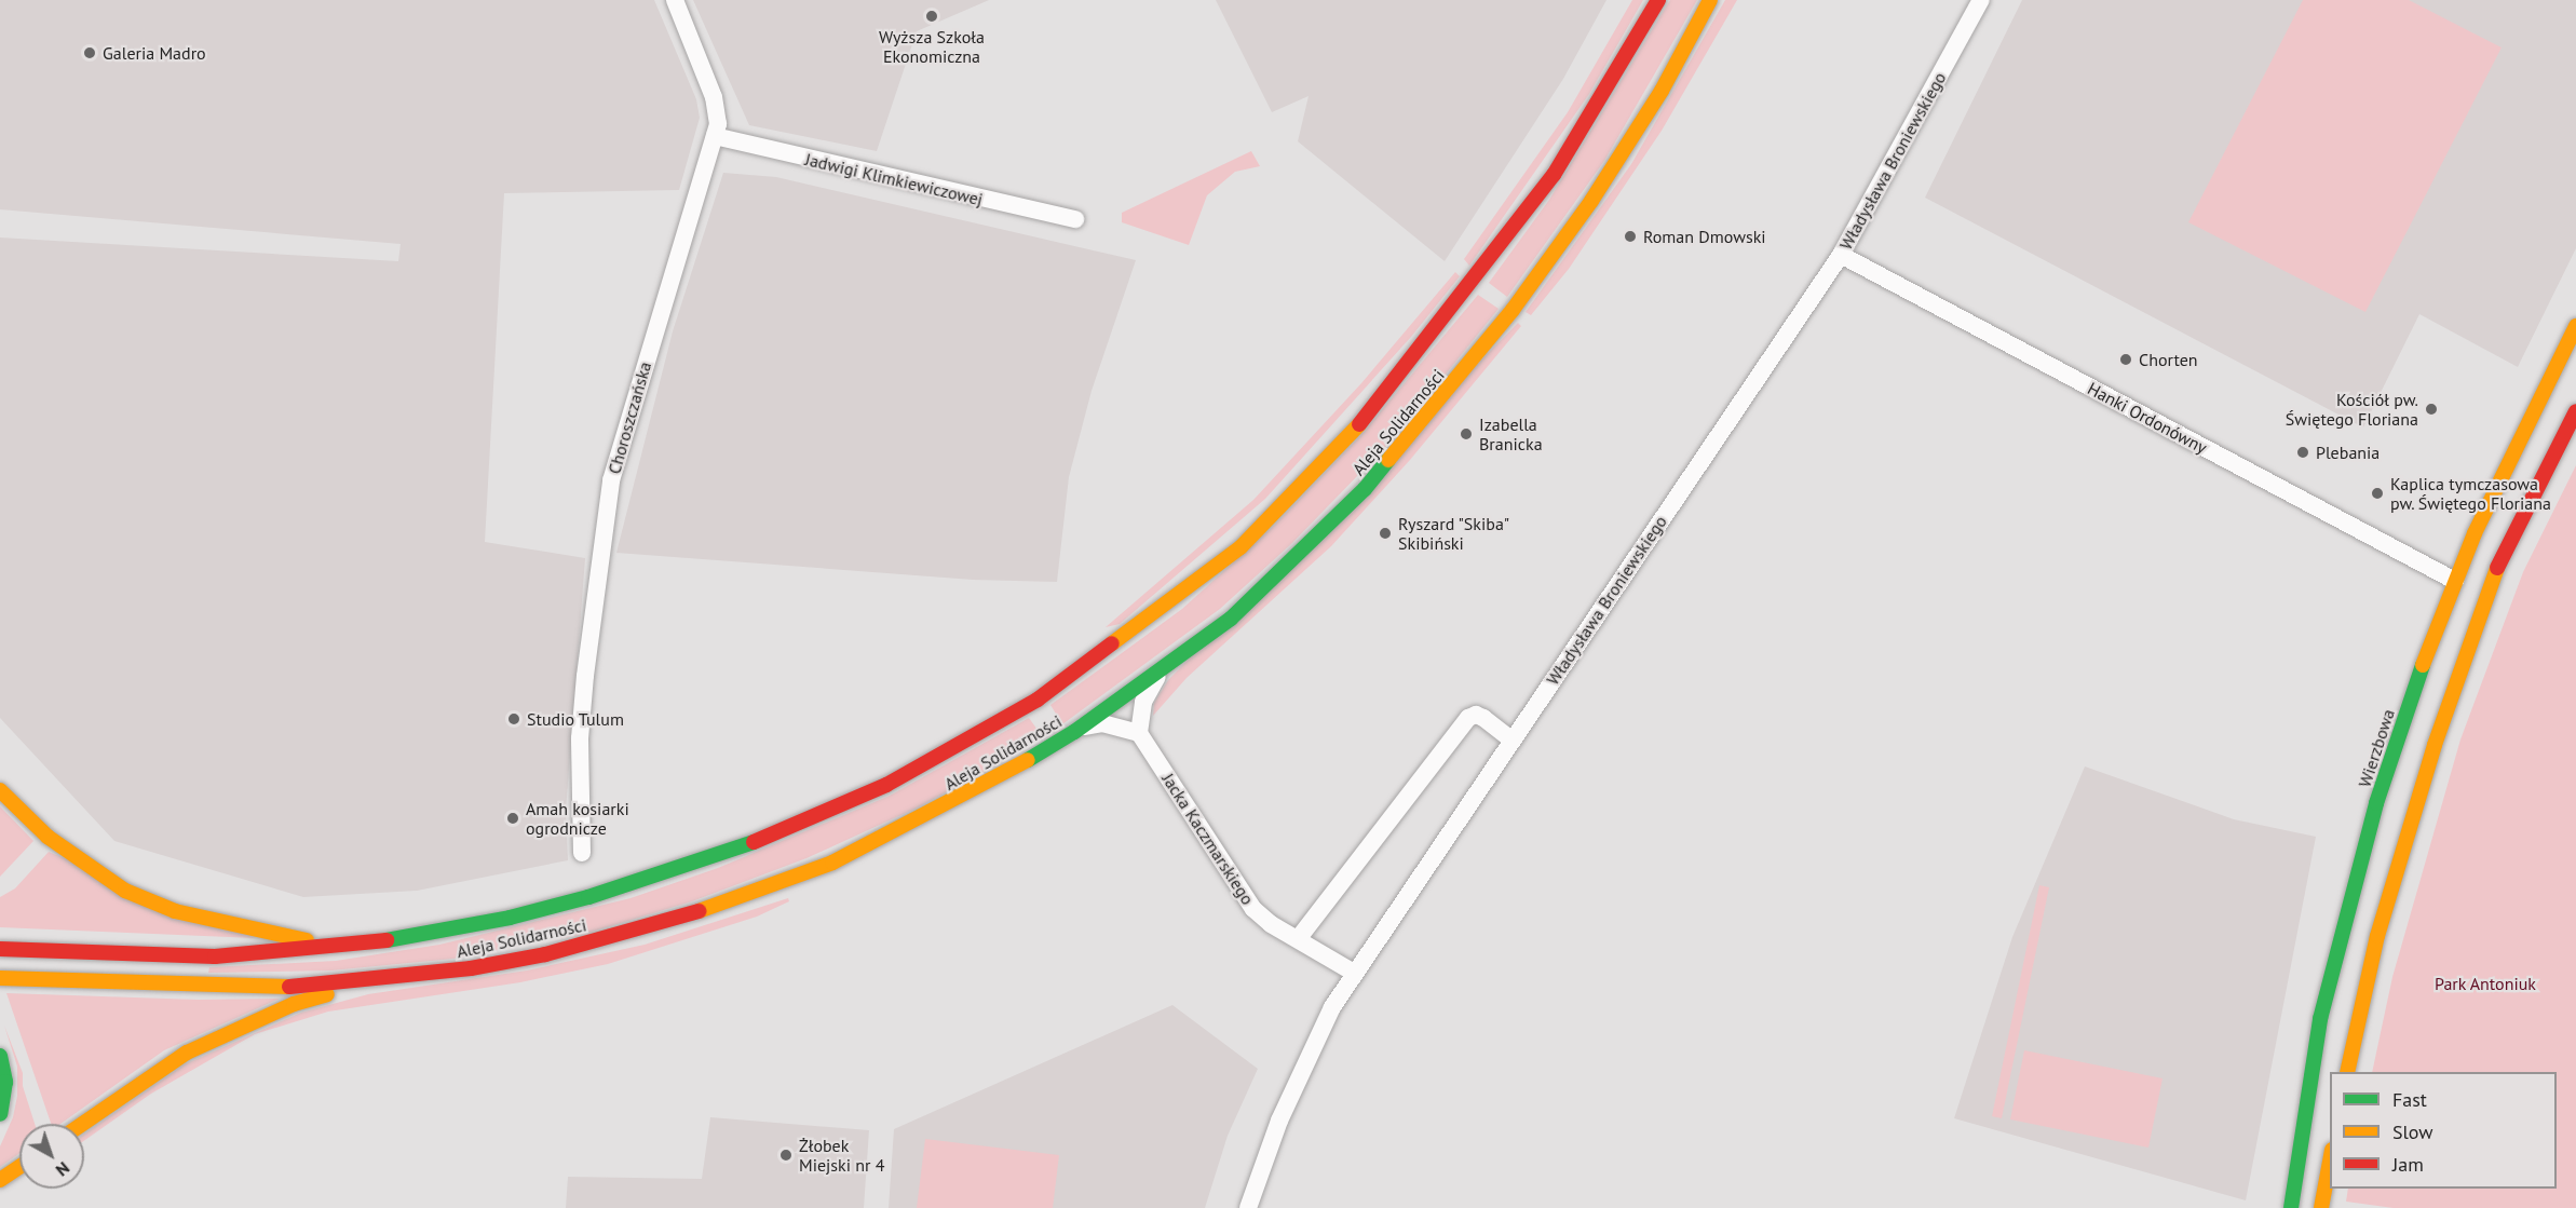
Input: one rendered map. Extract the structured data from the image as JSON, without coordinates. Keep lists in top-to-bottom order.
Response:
{
  "streets": {
    "main road": ["Aleja Solidarności", "Wierzbowa"],
    "street": [
      "Władysława Broniewskiego",
      "Jadwigi Klimkiewiczowej",
      "Choroszczańska",
      "Hanki Ordonówny",
      "Jacka Kaczmarskiego"
    ]
  },
  "crossings": [
    ["Władysława Broniewskiego", "Hanki Ordonówny"],
    ["Władysława Broniewskiego", "Jacka Kaczmarskiego"],
    ["Jadwigi Klimkiewiczowej", "Choroszczańska"],
    ["Hanki Ordonówny", "Wierzbowa"]
  ],
  "parks": ["Park Antoniuk"],
  "places": [
    "Wyższa Szkoła Ekonomiczna",
    "Galeria Madro",
    "Roman Dmowski",
    "Chorten",
    "Kościół pw. Świętego Floriana",
    "Izabella Branicka",
    "Plebania",
    "Kaplica tymczasowa pw. Świętego Floriana",
    "Ryszard \"Skiba\" Skibiński",
    "Studio Tulum",
    "Amah kosiarki ogrodnicze",
    "Żłobek Miejski nr 4"
  ],
  "legend": ["Fast", "Slow", "Jam"],
  "north": "bottom right"
}
